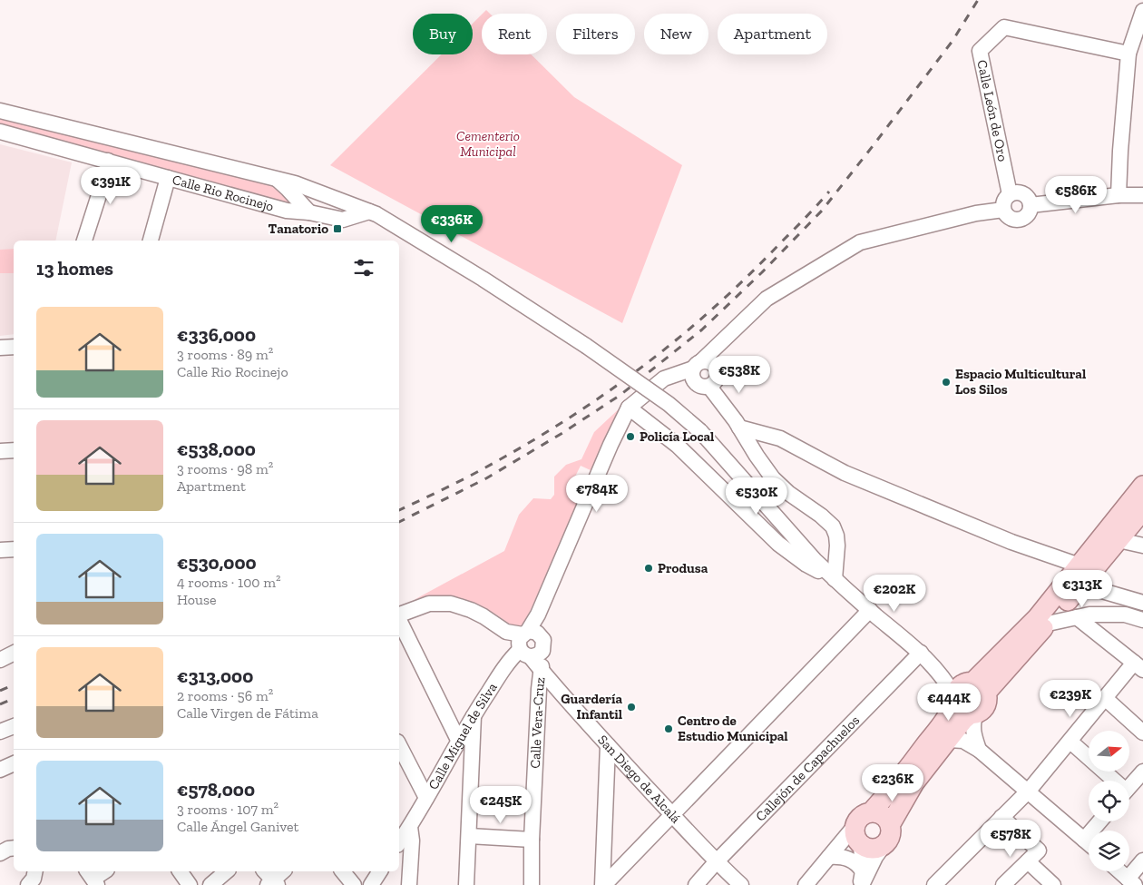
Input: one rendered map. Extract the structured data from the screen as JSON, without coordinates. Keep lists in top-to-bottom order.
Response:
{
  "streets": {
    "street": [
      "Calle León de Oro",
      "Calle Rio Rocinejo",
      "Calle Vera-Cruz",
      "Calle Miguel de Silva",
      "Callejón de Capachuelos",
      "San Diego de Alcalá"
    ]
  },
  "crossings": [
    ["Calle Vera-Cruz", "San Diego de Alcalá"],
    ["Calle Miguel de Silva", "San Diego de Alcalá"],
    ["Callejón de Capachuelos", "San Diego de Alcalá"]
  ],
  "parks": ["Cementerio Municipal"],
  "places": {
    "transit": ["Tanatorio"],
    "other": [
      "Espacio Multicultural Los Silos",
      "Policía Local",
      "Produsa",
      "Guardería Infantil",
      "Centro de Estudio Municipal"
    ]
  },
  "north": "right",
  "page": {
    "chip": [
      "Buy",
      "Rent",
      "Filters",
      "New",
      "Apartment"
    ],
    "price": [
      "€391K",
      "€586K",
      "€336K",
      "€538K",
      "€784K",
      "€530K",
      "€313K",
      "€202K",
      "€239K",
      "€444K",
      "€236K",
      "€245K",
      "€578K"
    ],
    "heading": "13 homes",
    "list": [
      {
        "name": "€336,000",
        "note": "3 rooms · 89 m² · Calle Rio Rocinejo"
      },
      {
        "name": "€538,000",
        "note": "3 rooms · 98 m² · Apartment"
      },
      {
        "name": "€530,000",
        "note": "4 rooms · 100 m² · House"
      },
      {
        "name": "€313,000",
        "note": "2 rooms · 56 m² · Calle Virgen de Fátima"
      },
      {
        "name": "€578,000",
        "note": "3 rooms · 107 m² · Calle Ángel Ganivet"
      }
    ]
  }
}
